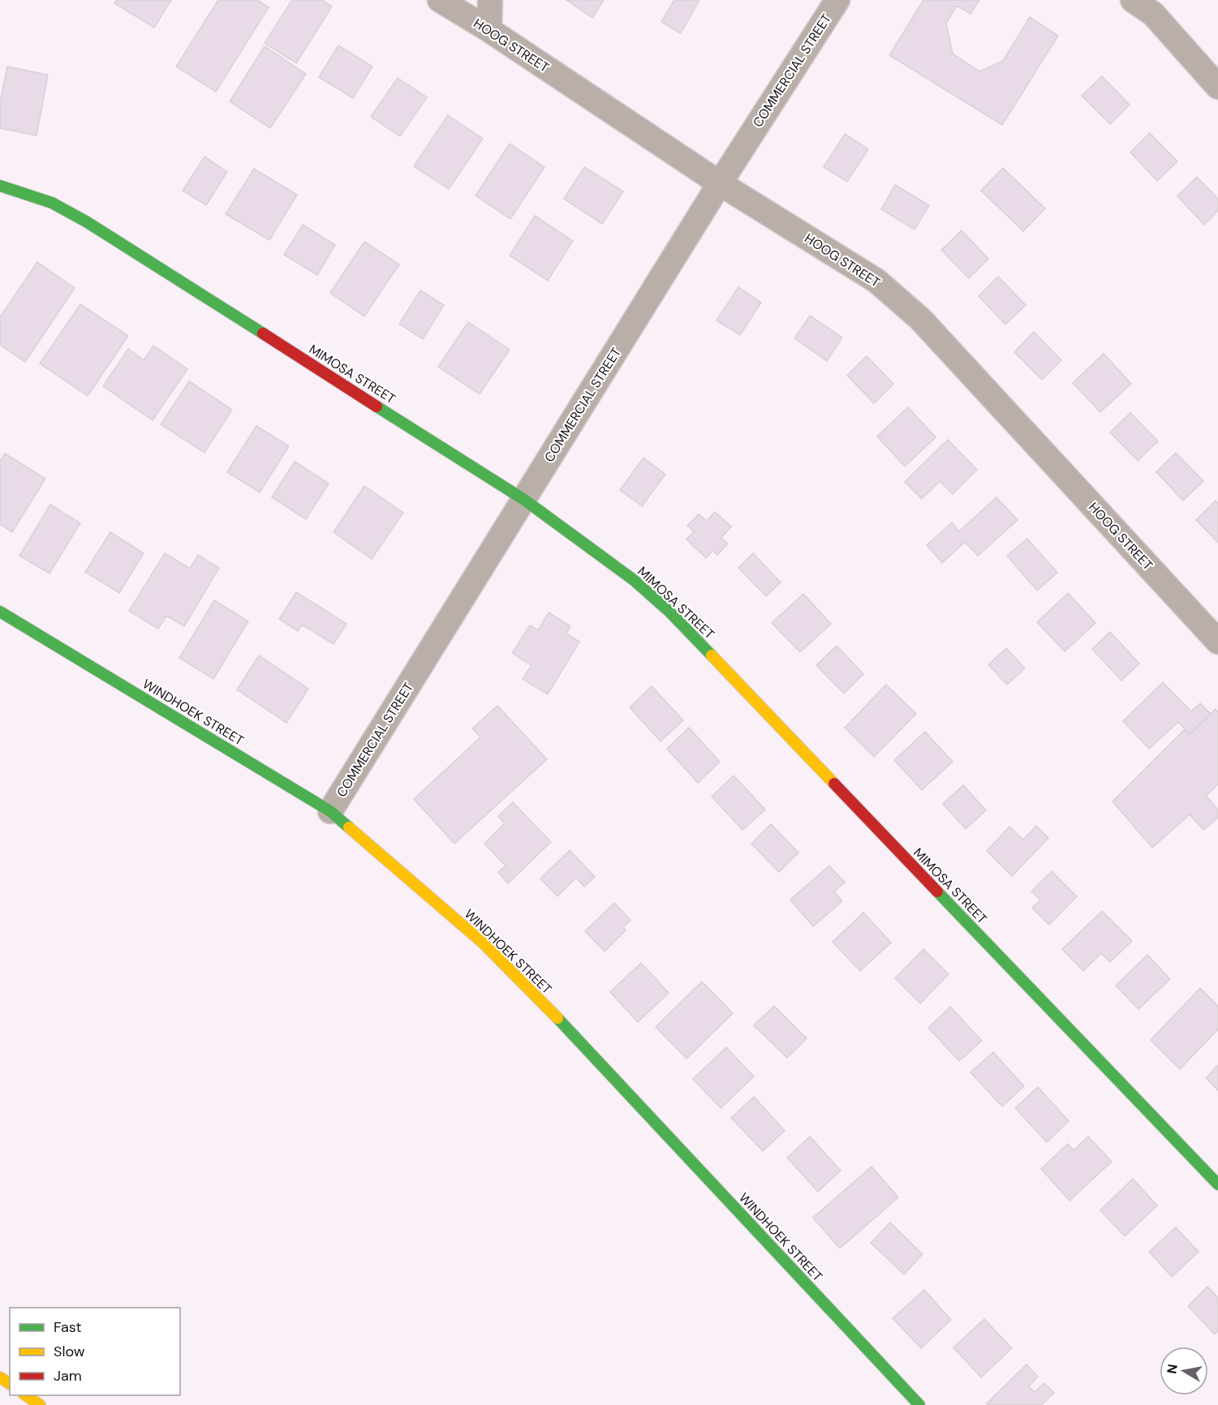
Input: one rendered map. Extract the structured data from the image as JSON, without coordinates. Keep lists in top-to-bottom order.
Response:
{
  "streets": {
    "main road": ["MIMOSA STREET", "WINDHOEK STREET"],
    "street": ["HOOG STREET", "COMMERCIAL STREET"]
  },
  "crossings": [
    ["HOOG STREET", "COMMERCIAL STREET"],
    ["COMMERCIAL STREET", "MIMOSA STREET"],
    ["COMMERCIAL STREET", "WINDHOEK STREET"]
  ],
  "legend": ["Fast", "Slow", "Jam"],
  "north": "left"
}
